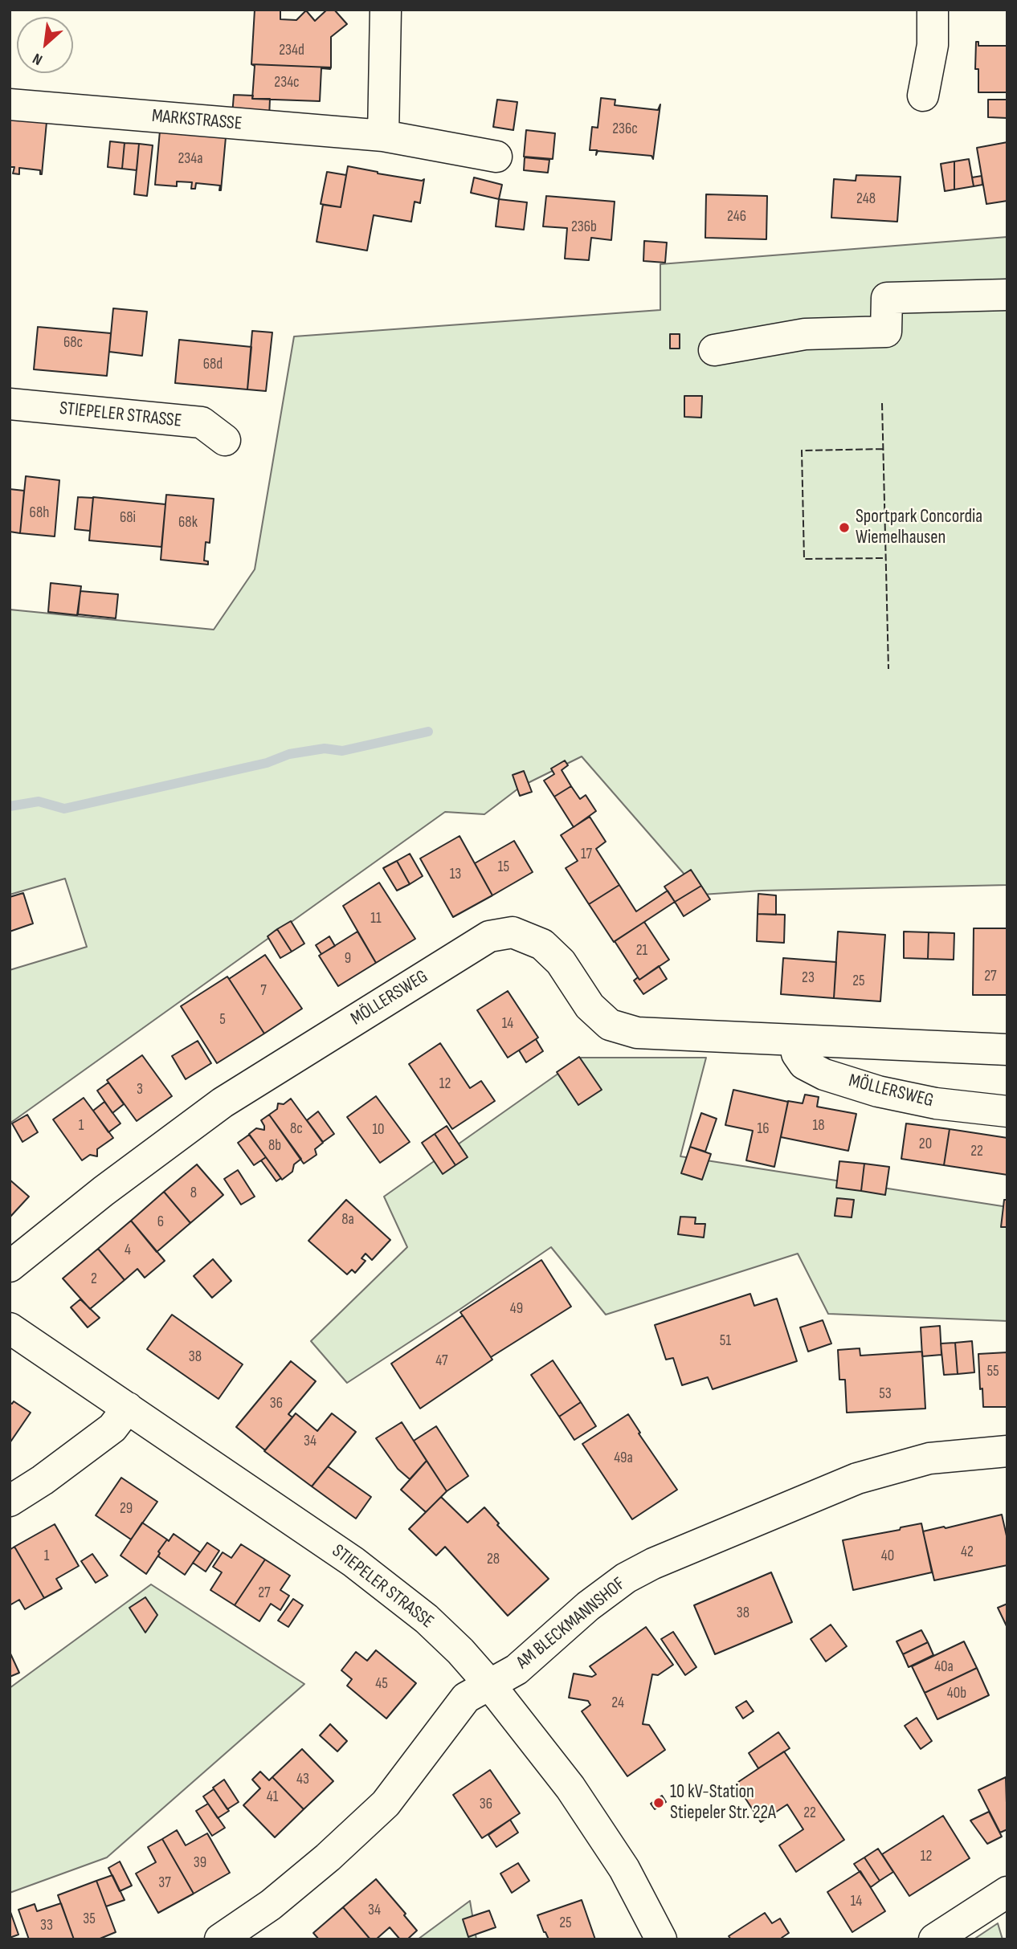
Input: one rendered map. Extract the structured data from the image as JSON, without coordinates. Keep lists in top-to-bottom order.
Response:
{
  "streets": {
    "street": [
      "MARKSTRASSE",
      "STIEPELER STRASSE",
      "MÖLLERSWEG",
      "AM BLECKMANNSHOF"
    ]
  },
  "crossings": [
    ["STIEPELER STRASSE", "AM BLECKMANNSHOF"]
  ],
  "places": ["Sportpark Concordia Wiemelhausen", "10 kV-Station Stiepeler Str. 22A"],
  "house_numbers": [
    "234d",
    "234c",
    "236c",
    "234a",
    "248",
    "246",
    "236b",
    "68c",
    "68d",
    "68h",
    "68i",
    "68k",
    "17",
    "15",
    "13",
    "11",
    "21",
    "9",
    "27",
    "23",
    "25",
    "7",
    "5",
    "14",
    "12",
    "3",
    "1",
    "18",
    "8c",
    "16",
    "10",
    "20",
    "8b",
    "22",
    "8",
    "8a",
    "6",
    "4",
    "2",
    "49",
    "51",
    "38",
    "47",
    "55",
    "53",
    "36",
    "34",
    "49a",
    "29",
    "42",
    "1",
    "40",
    "28",
    "27",
    "38",
    "40a",
    "45",
    "40b",
    "24",
    "43",
    "41",
    "36",
    "22",
    "12",
    "39",
    "37",
    "14",
    "34",
    "35",
    "25",
    "33"
  ],
  "north": "bottom left"
}
